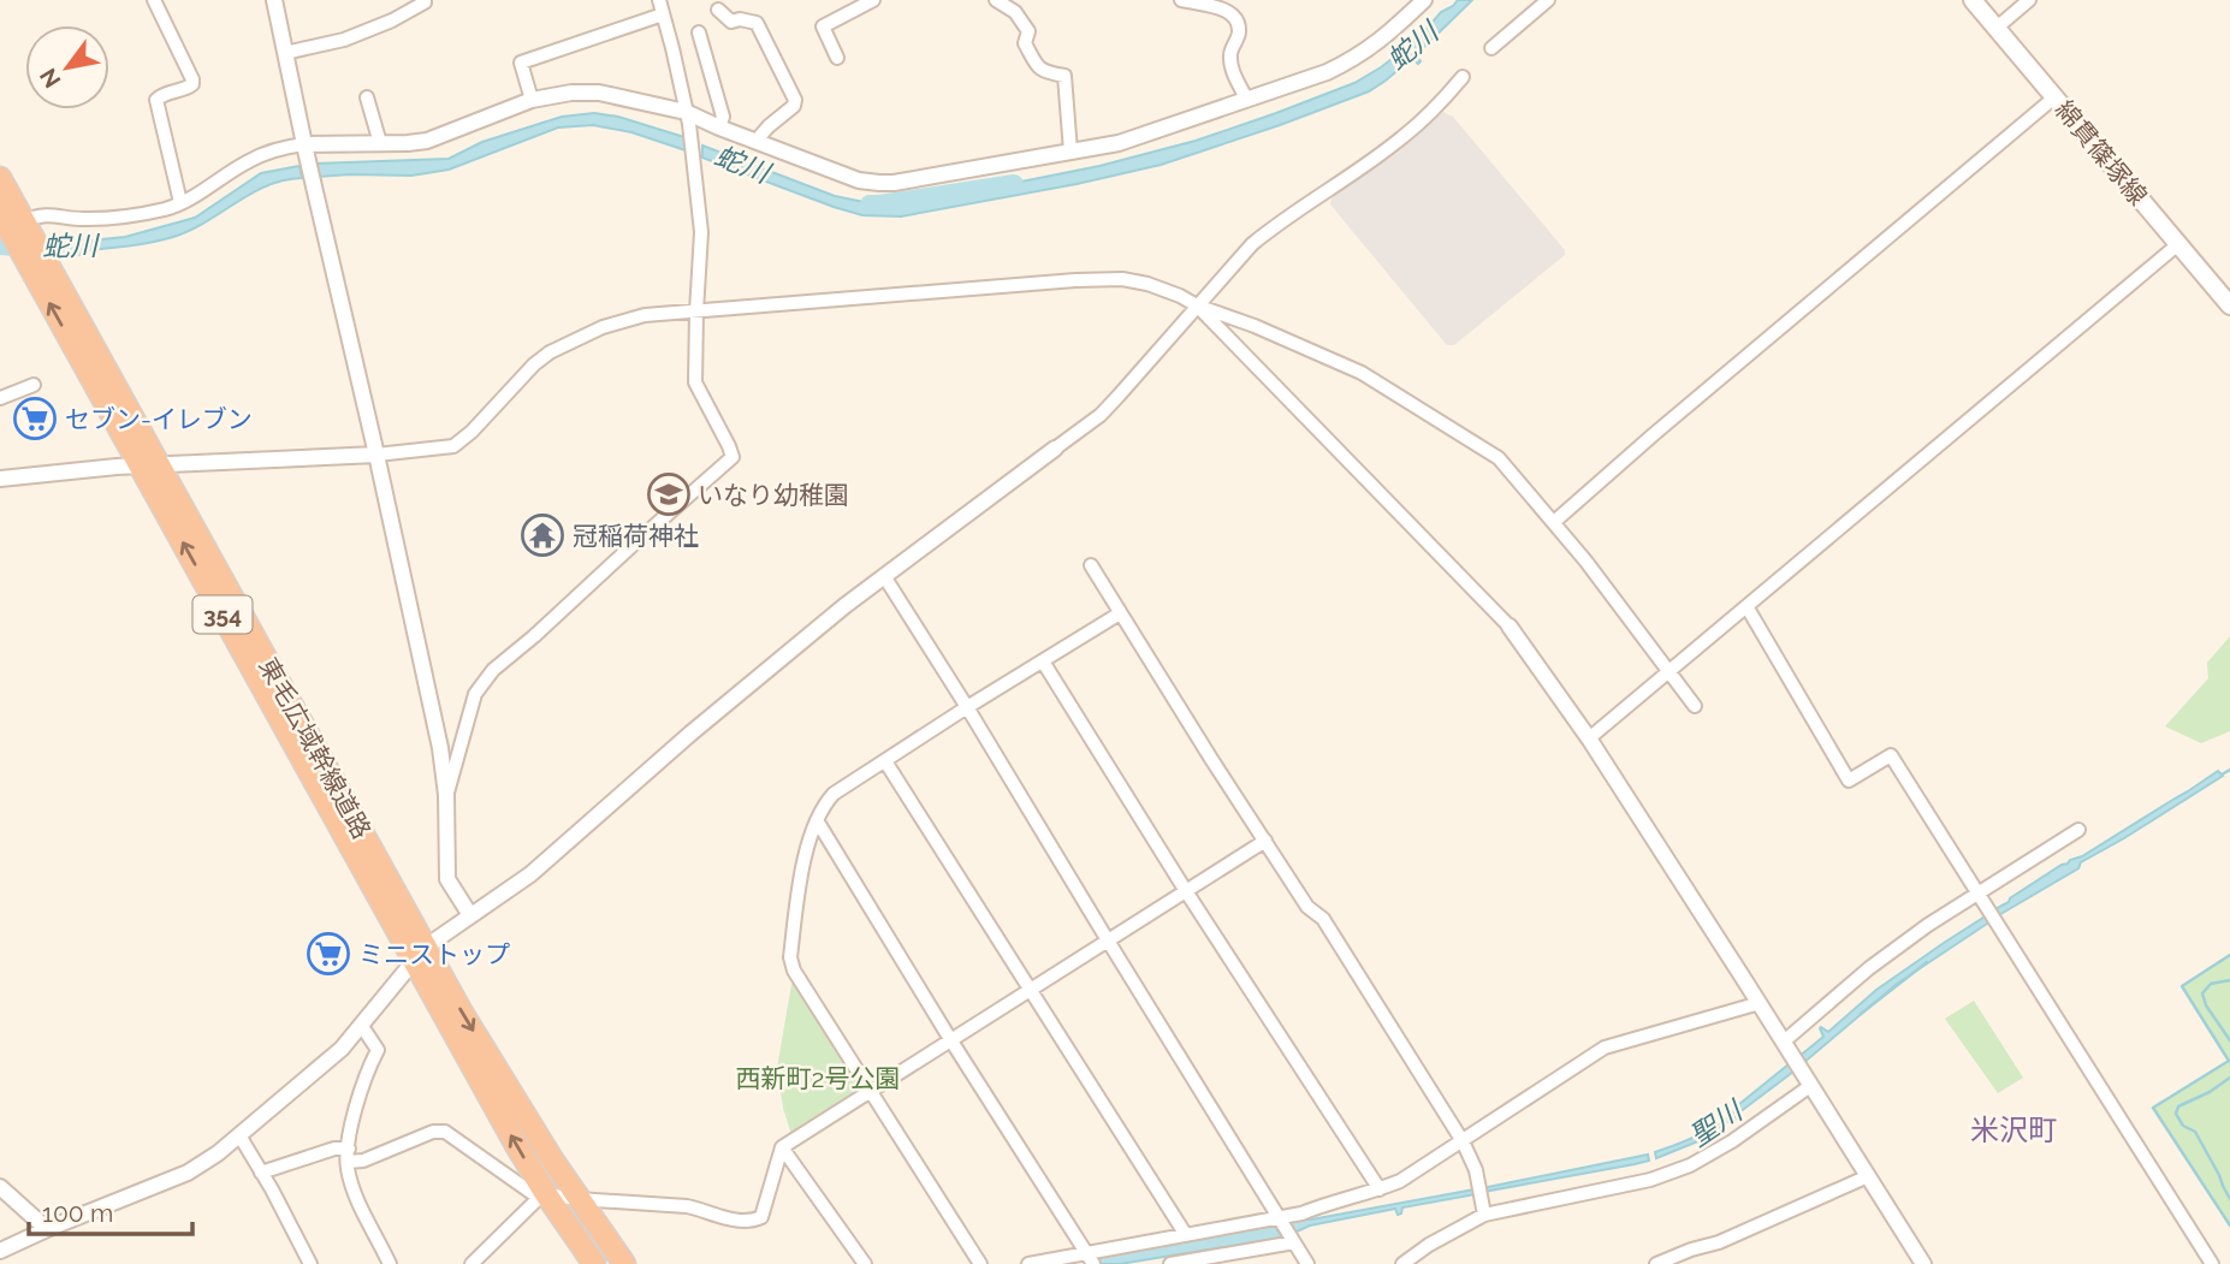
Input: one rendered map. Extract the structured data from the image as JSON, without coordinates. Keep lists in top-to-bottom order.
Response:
{
  "streets": {
    "highway": ["354", "東毛広域幹線道路"],
    "main road": ["綿貫篠塚線"]
  },
  "districts": ["米沢町"],
  "water": ["蛇川", "聖川"],
  "parks": ["西新町2号公園"],
  "places": {
    "supermarket": ["セブン-イレブン", "ミニストップ"],
    "school or university": ["いなり幼稚園"],
    "temple": ["冠稲荷神社"]
  },
  "scale_bar": "100 m",
  "north": "bottom left"
}
